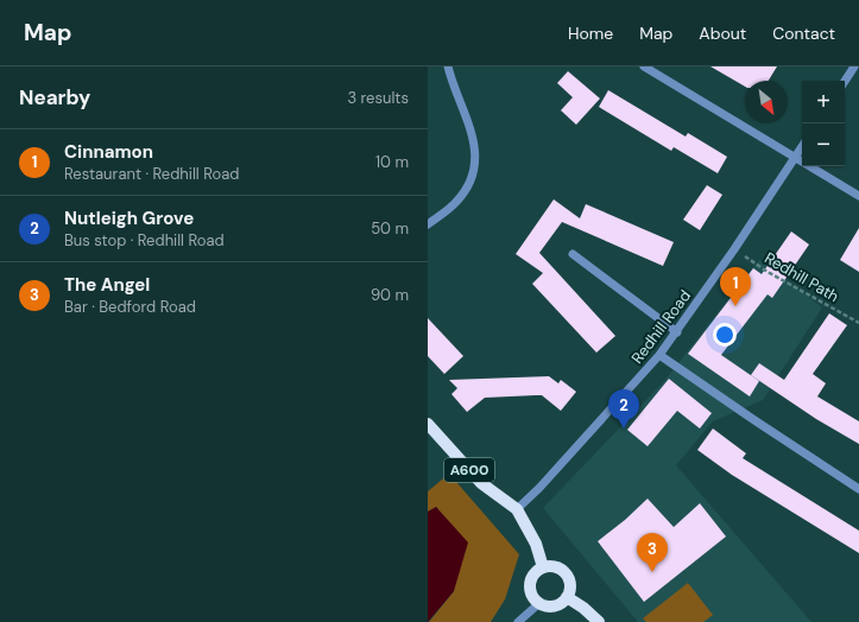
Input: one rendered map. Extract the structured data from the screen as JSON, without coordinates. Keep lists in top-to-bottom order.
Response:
{
  "streets": {
    "main road": ["A600"],
    "street": ["Redhill Road"],
    "path": ["Redhill Path"]
  },
  "crossings": [
    ["Redhill Path", "Redhill Road"],
    ["Redhill Road", "A600"]
  ],
  "north": "bottom right",
  "page": {
    "header": "Map",
    "nav": [
      "Home",
      "Map",
      "About",
      "Contact"
    ],
    "heading": ["Nearby", "3 results"],
    "map_buttons": ["+", "−"],
    "list": [
      {
        "mark": "1",
        "name": "Cinnamon",
        "note": "Restaurant · Redhill Road",
        "value": "10 m"
      },
      {
        "mark": "2",
        "name": "Nutleigh Grove",
        "note": "Bus stop · Redhill Road",
        "value": "50 m"
      },
      {
        "mark": "3",
        "name": "The Angel",
        "note": "Bar · Bedford Road",
        "value": "90 m"
      }
    ],
    "pins": ["1", "2", "3"]
  }
}
